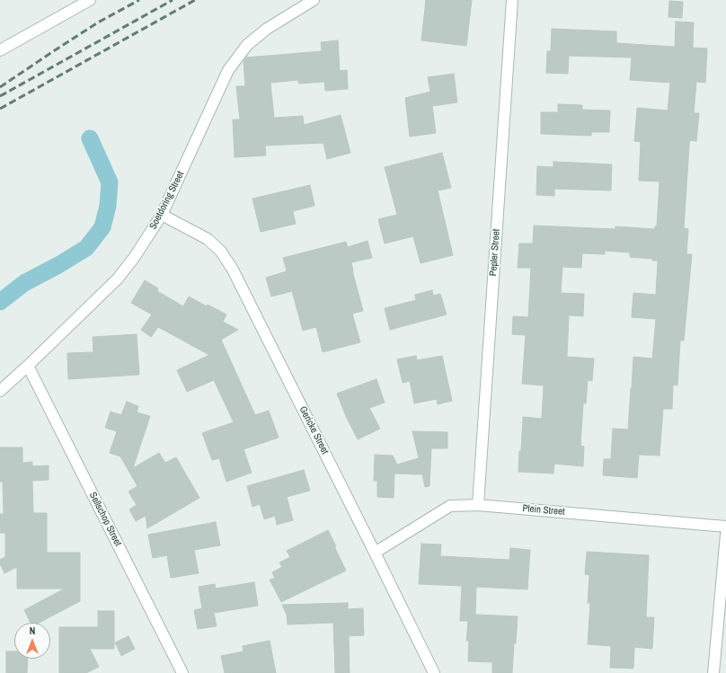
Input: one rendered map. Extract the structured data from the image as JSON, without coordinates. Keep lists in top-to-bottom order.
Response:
{
  "streets": {
    "street": [
      "Soetdoring Street",
      "Pepler Street",
      "Gericke Street",
      "Plein Street",
      "Sellschop Street"
    ]
  },
  "crossings": [
    ["Soetdoring Street", "Gericke Street"],
    ["Soetdoring Street", "Sellschop Street"],
    ["Pepler Street", "Plein Street"],
    ["Gericke Street", "Plein Street"]
  ],
  "north": "top"
}
